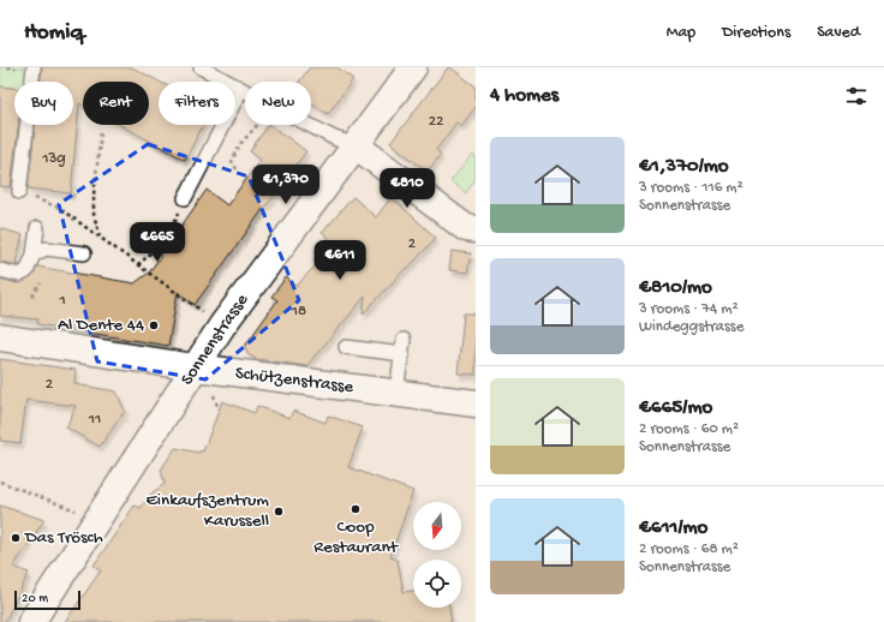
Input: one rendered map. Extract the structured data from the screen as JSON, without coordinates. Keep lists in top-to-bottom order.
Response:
{
  "streets": {
    "street": ["Sonnenstrasse", "Schützenstrasse"]
  },
  "crossings": [
    ["Sonnenstrasse", "Schützenstrasse"]
  ],
  "places": [
    "Al Dente 44",
    "Coop Restaurant",
    "Einkaufszentrum Karussell",
    "Das Trösch"
  ],
  "house_numbers": [
    "22",
    "13g",
    "2",
    "1",
    "18",
    "2",
    "11"
  ],
  "scale_bar": "20 m",
  "north": "bottom",
  "page": {
    "header": "Homiq",
    "nav": ["Map", "Directions", "Saved"],
    "heading": "4 homes",
    "chip": [
      "Buy",
      "Rent",
      "Filters",
      "New"
    ],
    "list": [
      {
        "name": "€1,370/mo",
        "note": "3 rooms · 116 m² · Sonnenstrasse"
      },
      {
        "name": "€810/mo",
        "note": "3 rooms · 74 m² · Windeggstrasse"
      },
      {
        "name": "€665/mo",
        "note": "2 rooms · 60 m² · Sonnenstrasse"
      },
      {
        "name": "€611/mo",
        "note": "2 rooms · 68 m² · Sonnenstrasse"
      }
    ],
    "price": [
      "€1,370",
      "€810",
      "€665",
      "€611"
    ],
    "scale": "20 m"
  }
}
